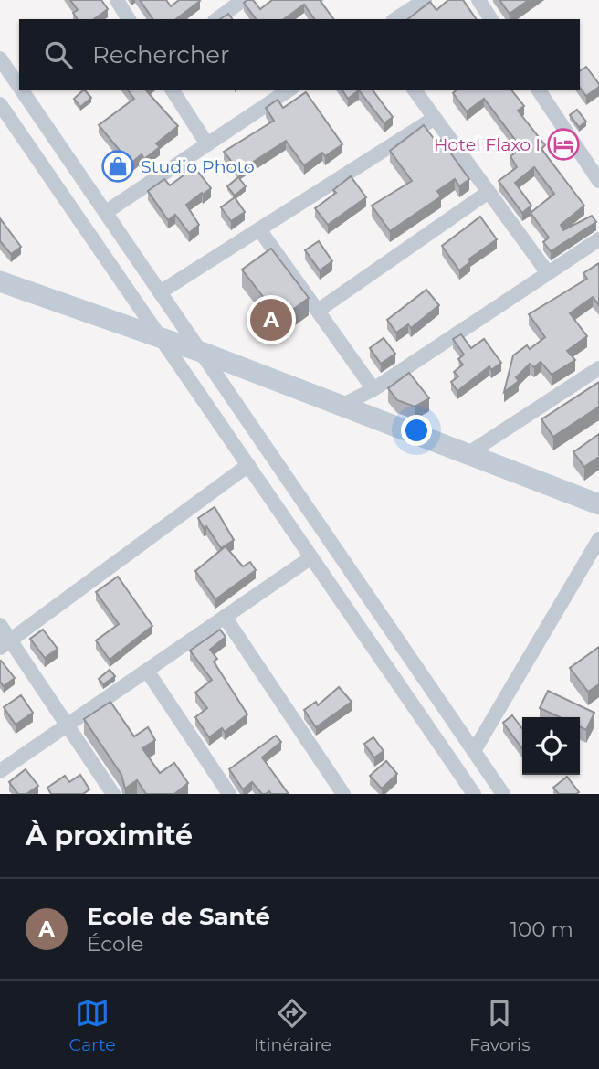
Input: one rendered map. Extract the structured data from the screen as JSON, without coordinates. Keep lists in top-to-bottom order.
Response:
{
  "places": {
    "hotel": ["Hotel Flaxo I"],
    "shop": ["Studio Photo"]
  },
  "page": {
    "search": "Rechercher",
    "pins": "A",
    "heading": "À proximité",
    "list": [
      {
        "mark": "A",
        "name": "Ecole de Santé",
        "note": "École",
        "value": "100 m"
      }
    ],
    "nav": ["Carte", "Itinéraire", "Favoris"]
  }
}
